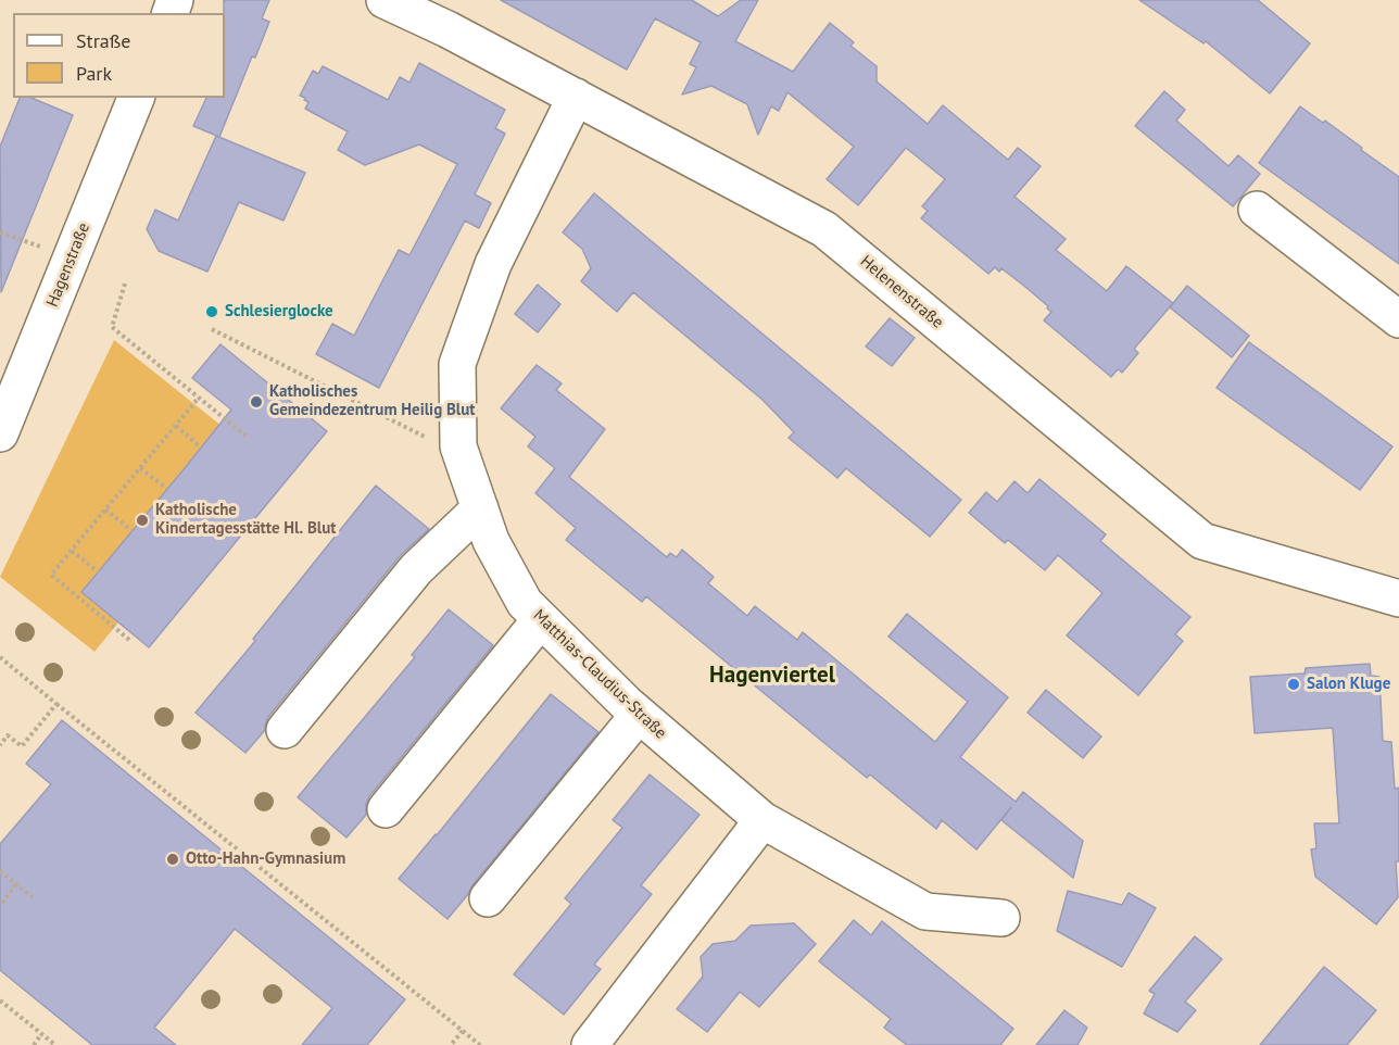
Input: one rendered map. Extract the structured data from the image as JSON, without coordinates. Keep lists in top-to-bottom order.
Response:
{
  "streets": {
    "street": ["Hagenstraße", "Helenenstraße", "Matthias-Claudius-Straße"]
  },
  "crossings": [
    ["Helenenstraße", "Matthias-Claudius-Straße"]
  ],
  "districts": ["Hagenviertel"],
  "places": [
    "Schlesierglocke",
    "Katholisches Gemeindezentrum Heilig Blut",
    "Katholische Kindertagesstätte Hl. Blut",
    "Salon Kluge",
    "Otto-Hahn-Gymnasium"
  ],
  "legend": ["Straße", "Park"]
}
